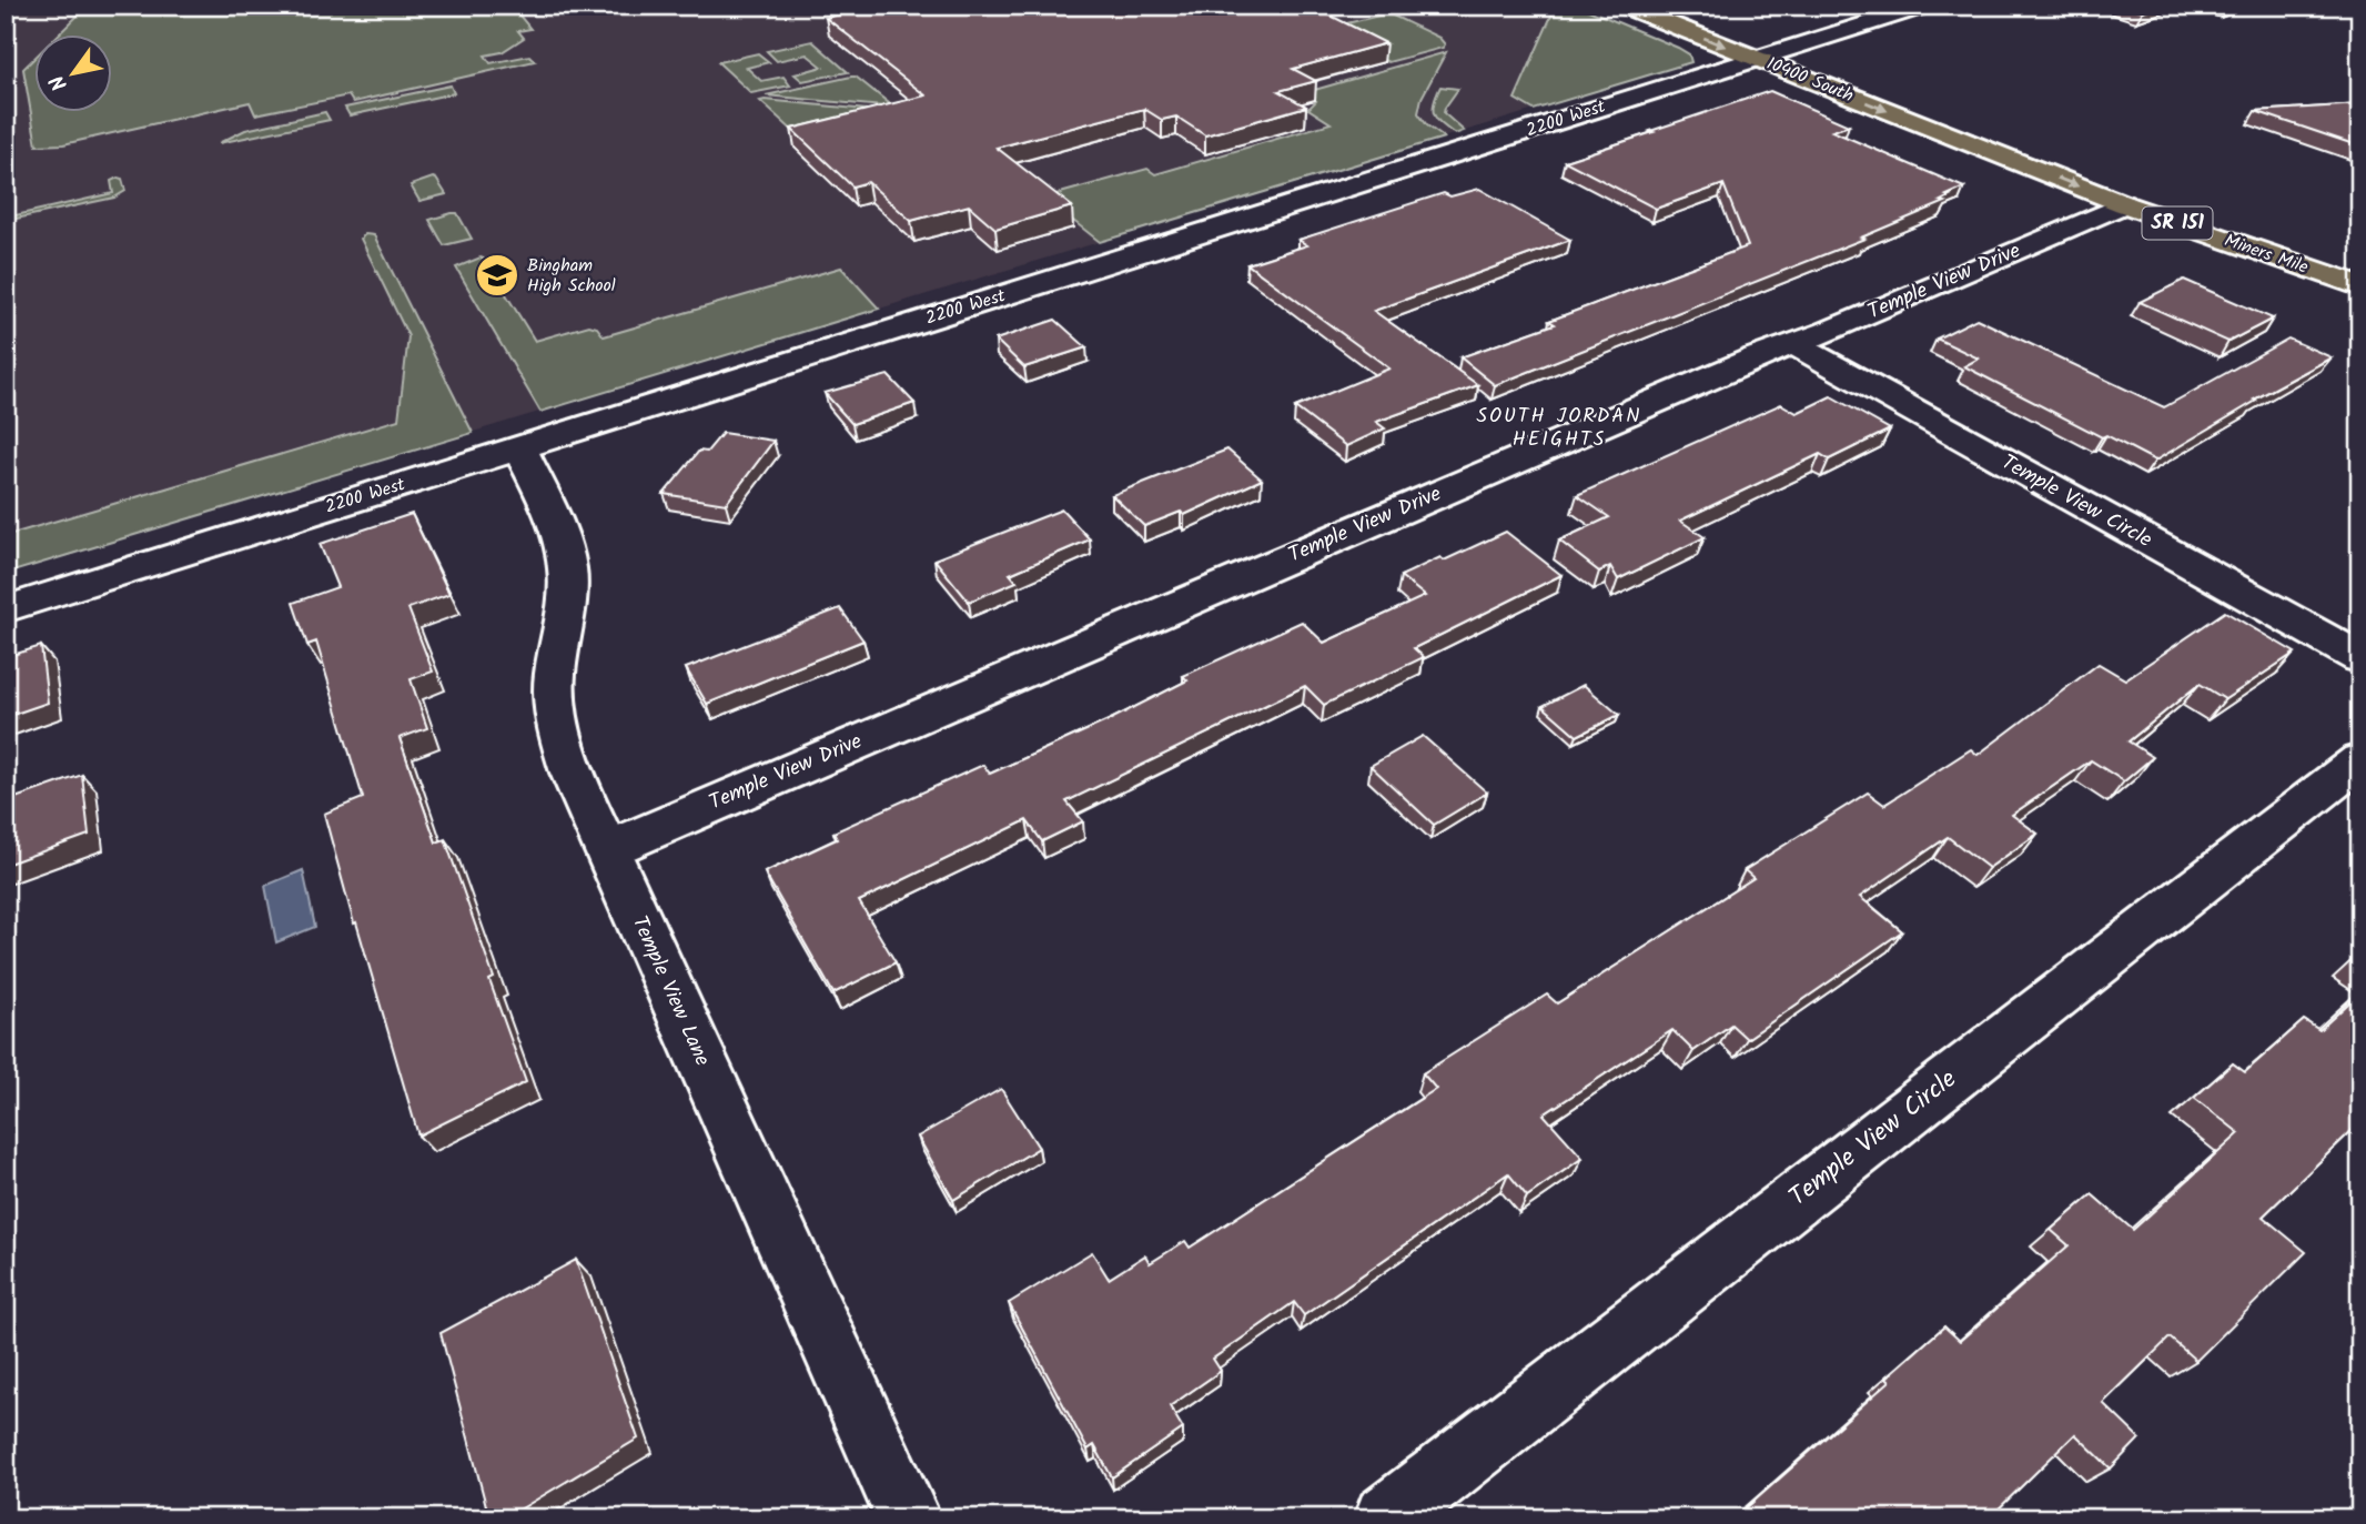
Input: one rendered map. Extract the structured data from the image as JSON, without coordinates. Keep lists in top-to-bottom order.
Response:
{
  "streets": {
    "main road": ["10400 South", "SR 151", "Miners Mile"],
    "street": [
      "2200 West",
      "Temple View Drive",
      "Temple View Circle",
      "Temple View Lane"
    ]
  },
  "crossings": [
    ["10400 South", "2200 West"],
    ["10400 South", "Miners Mile"],
    ["2200 West", "Temple View Lane"],
    ["Miners Mile", "Temple View Drive"],
    ["Temple View Drive", "Temple View Circle"],
    ["Temple View Drive", "Temple View Lane"]
  ],
  "one_way": ["Miners Mile"],
  "districts": ["SOUTH JORDAN HEIGHTS"],
  "places": {
    "school or university": ["Bingham High School"]
  },
  "north": "bottom left"
}
